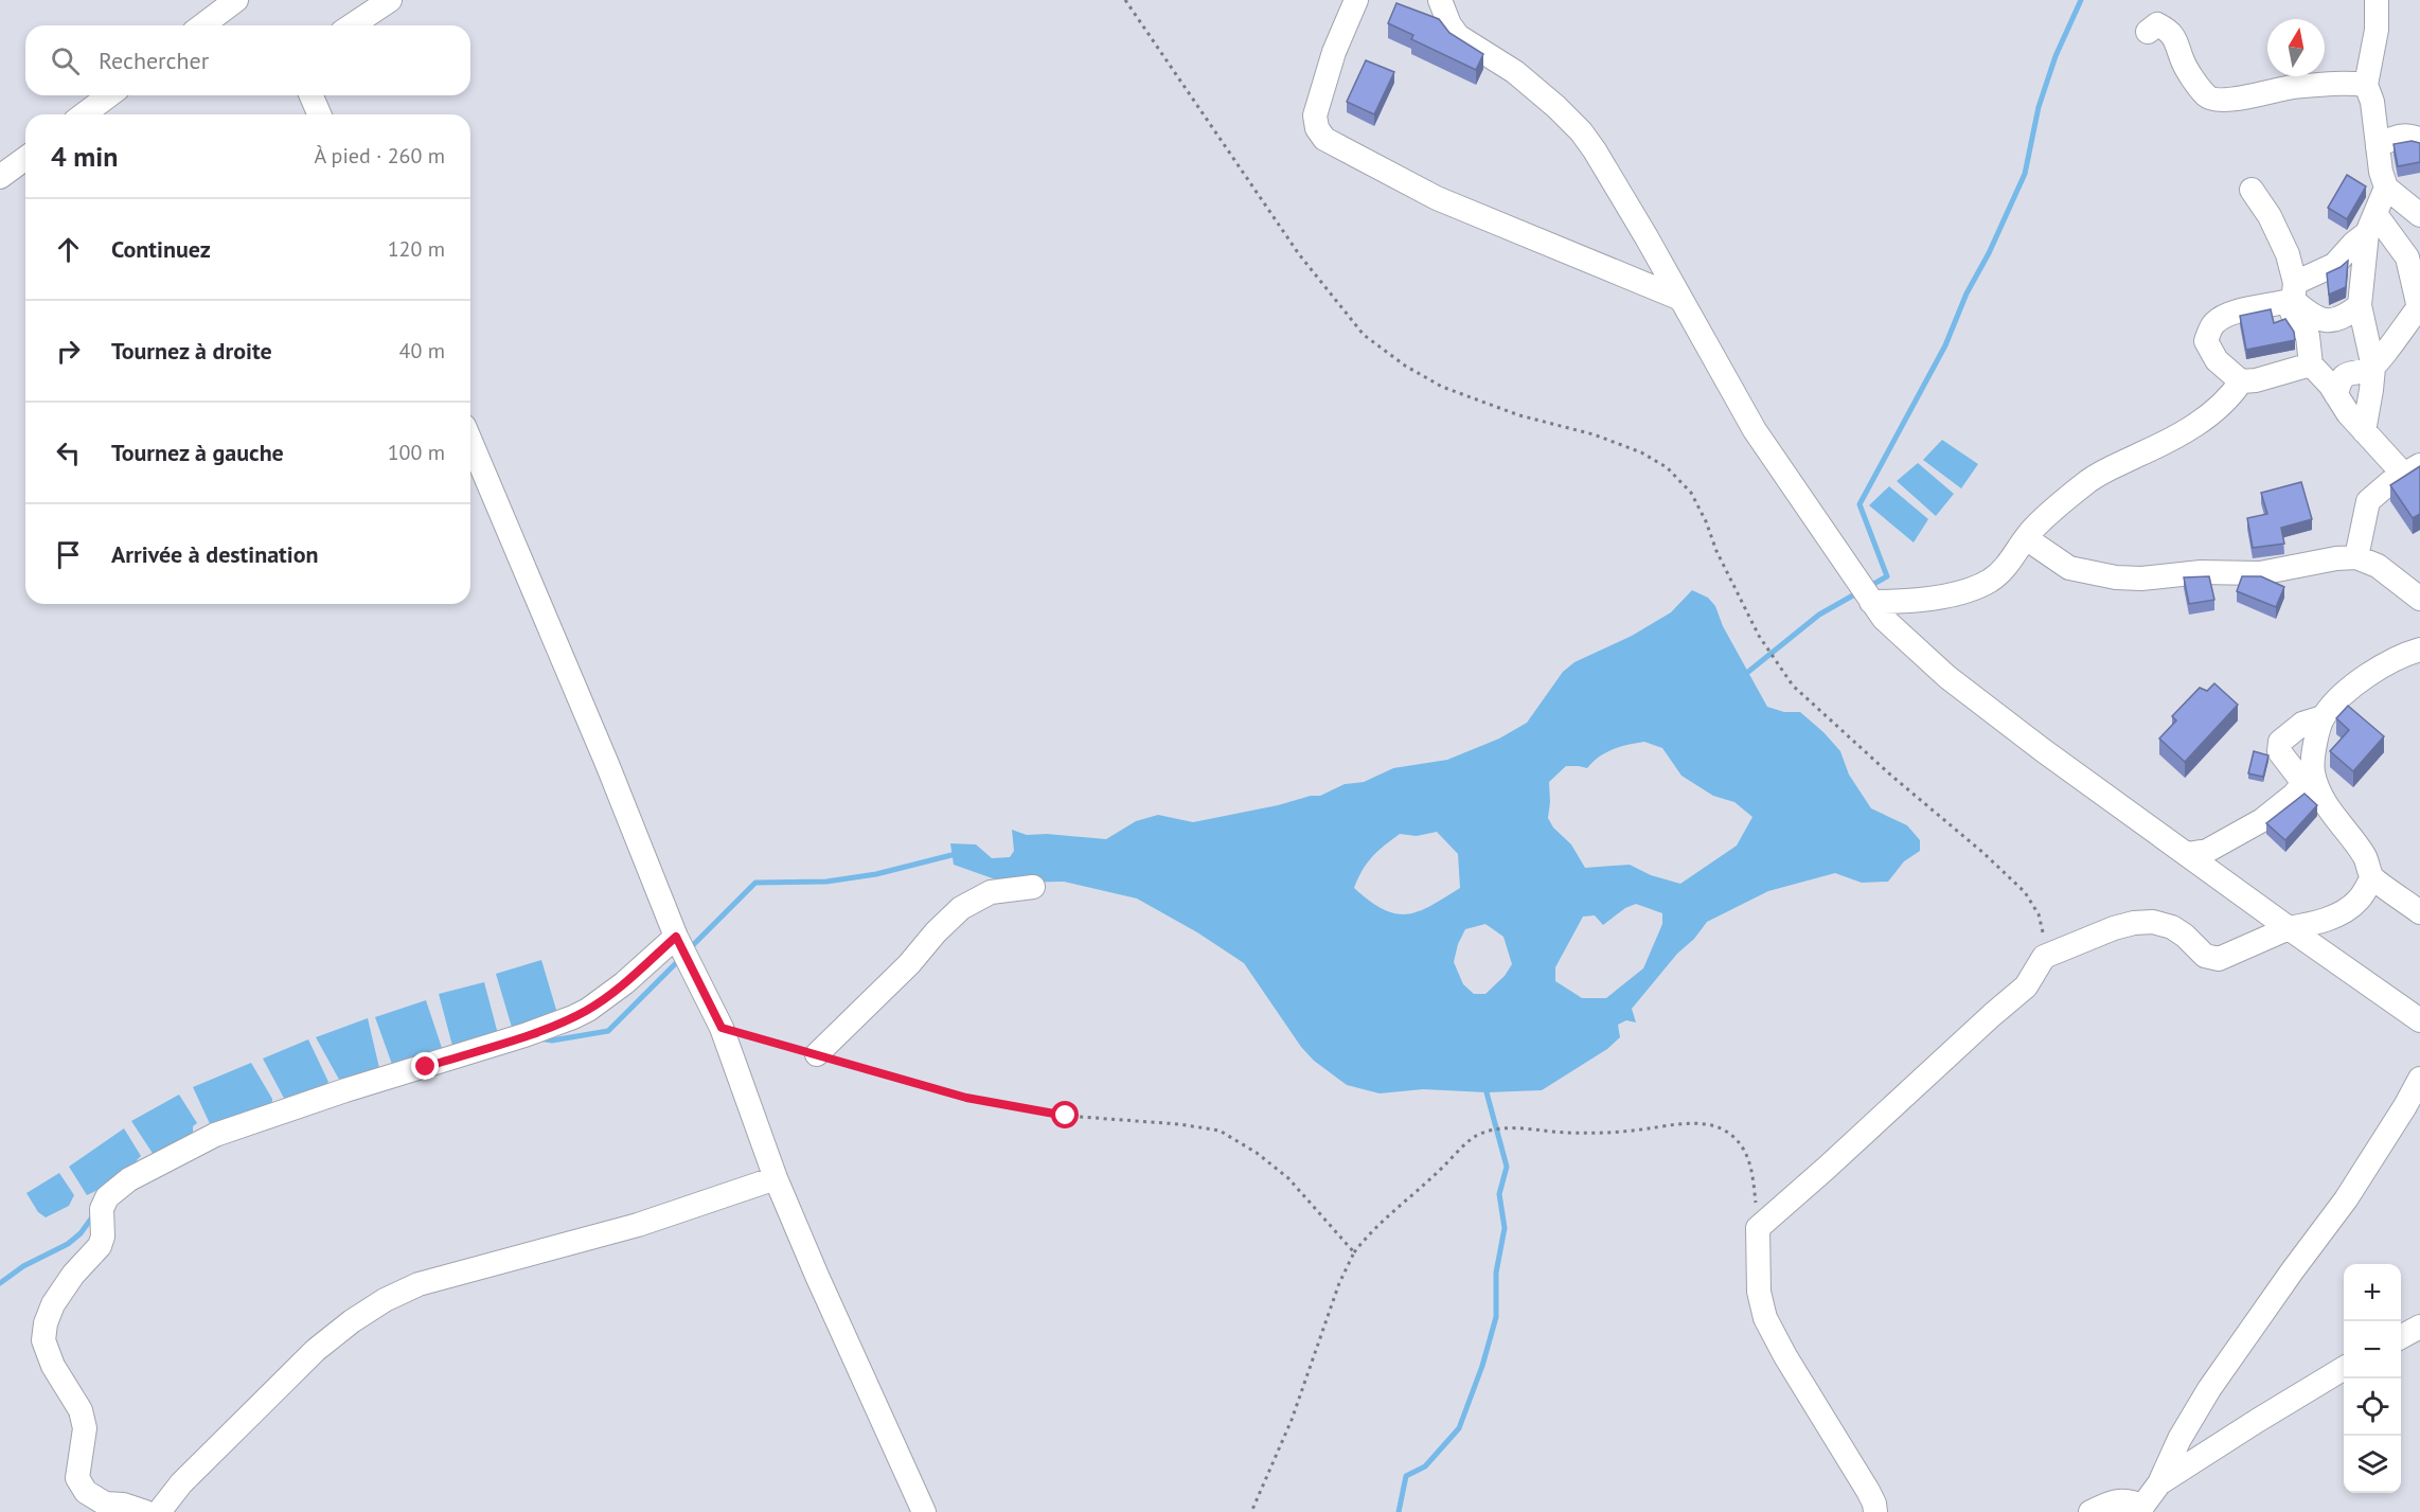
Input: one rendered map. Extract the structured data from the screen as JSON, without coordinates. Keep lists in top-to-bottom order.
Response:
{
  "north": "top",
  "page": {
    "search": "Rechercher",
    "heading": ["4 min", "À pied · 260 m"],
    "list": [
      ["Continuez", "120 m"],
      ["Tournez à droite", "40 m"],
      ["Tournez à gauche", "100 m"],
      "Arrivée à destination"
    ],
    "map_buttons": ["+", "−"]
  }
}
